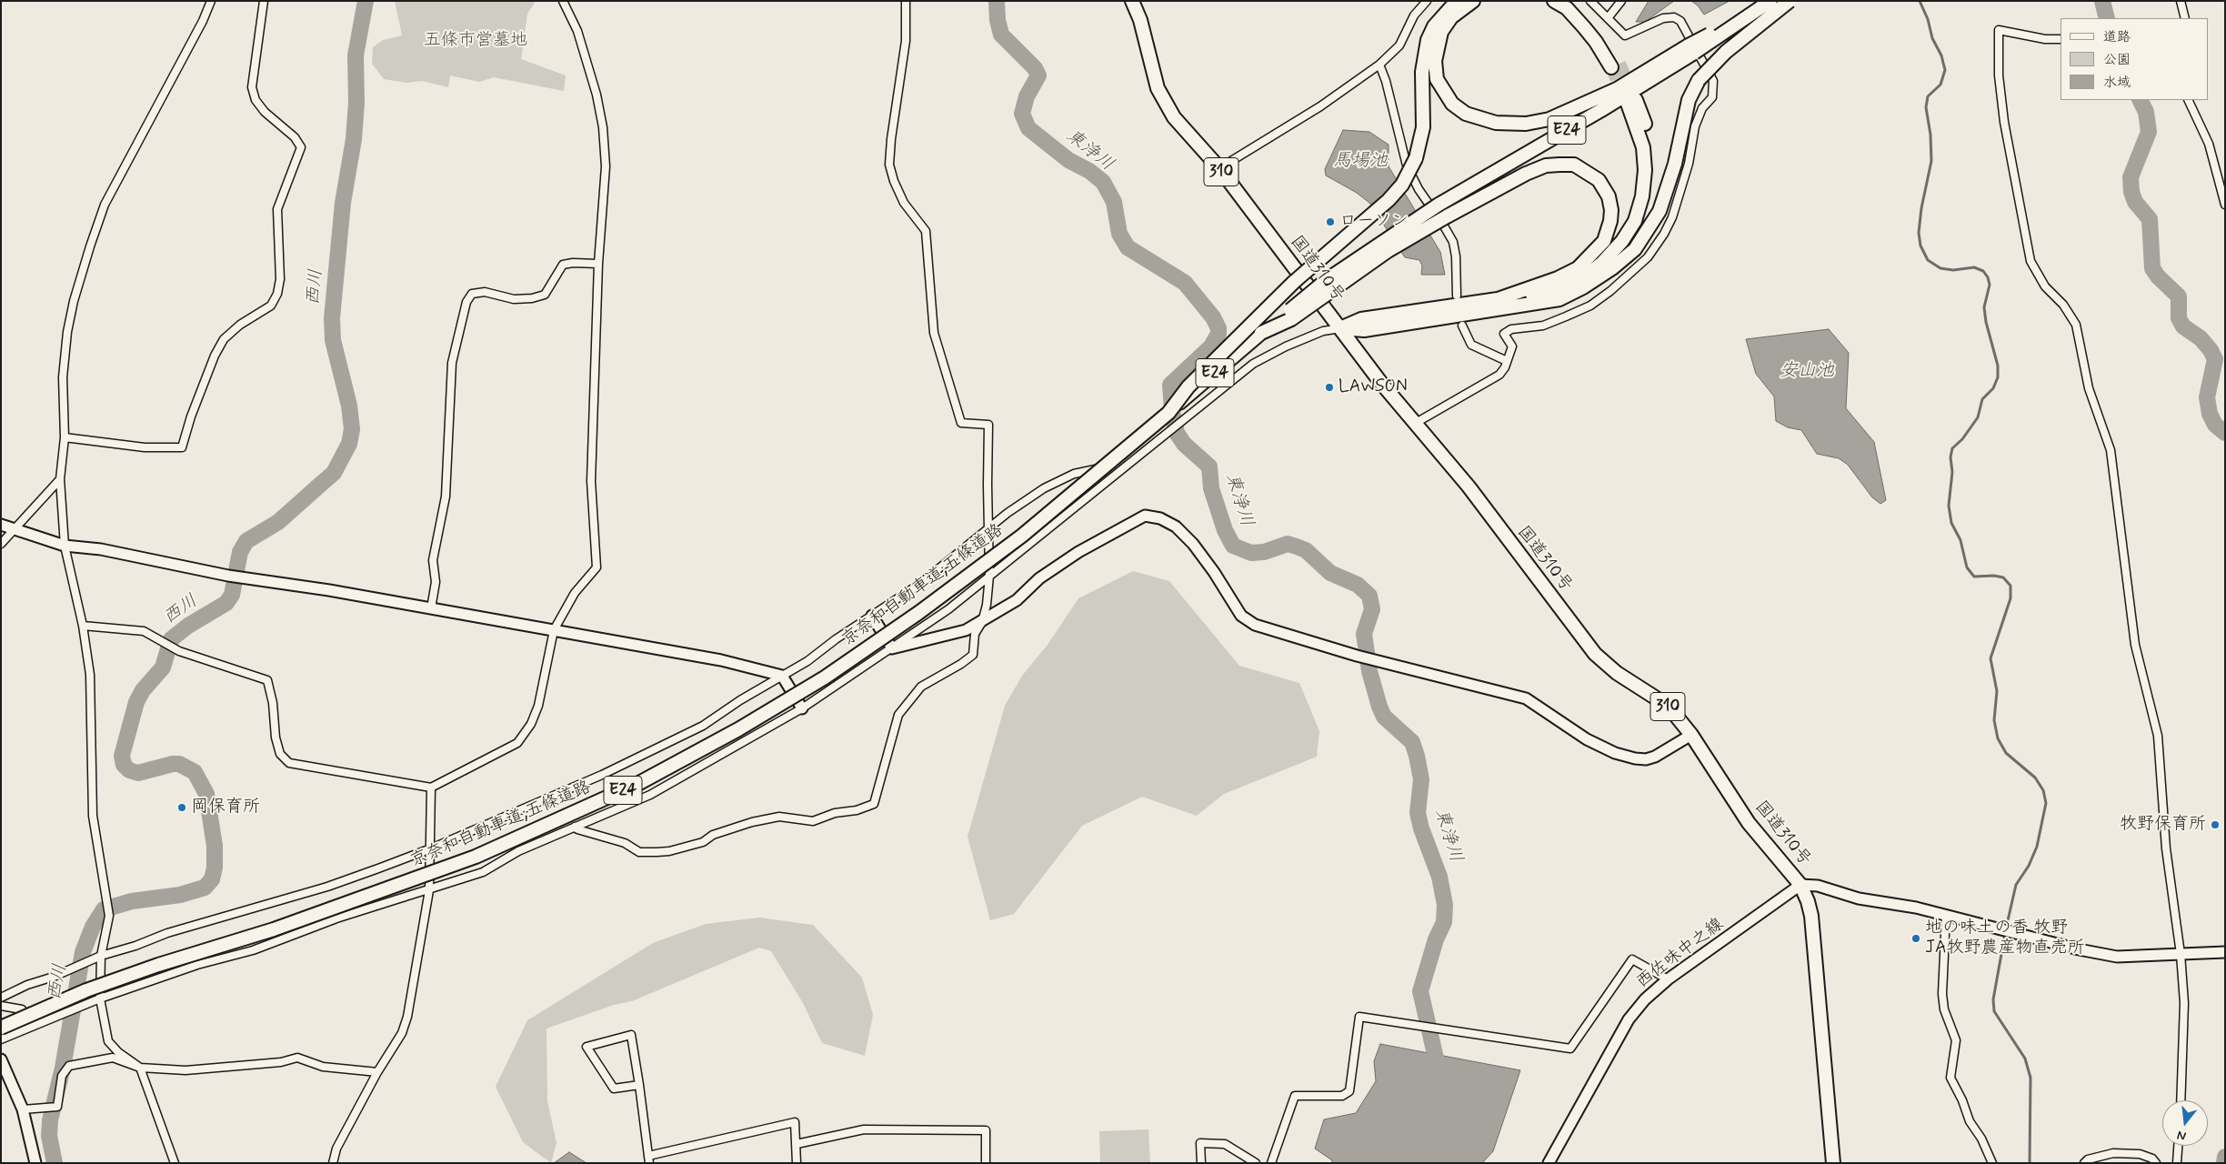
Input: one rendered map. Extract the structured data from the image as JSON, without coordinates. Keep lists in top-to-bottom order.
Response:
{
  "streets": {
    "highway": [
      "E24",
      "310",
      "国道310号",
      "京奈和自動車道;五條道路"
    ],
    "street": ["西佐味中之線"]
  },
  "crossings": [
    ["国道310号", "西佐味中之線"]
  ],
  "water": [
    "東浄川",
    "馬場池",
    "西川",
    "安山池"
  ],
  "parks": ["五條市営墓地"],
  "places": [
    "ローソン",
    "LAWSON",
    "岡保育所",
    "牧野保育所",
    "地の味土の香 牧野 JA牧野農産物直売所"
  ],
  "legend": ["道路", "公園", "水域"],
  "north": "bottom"
}
